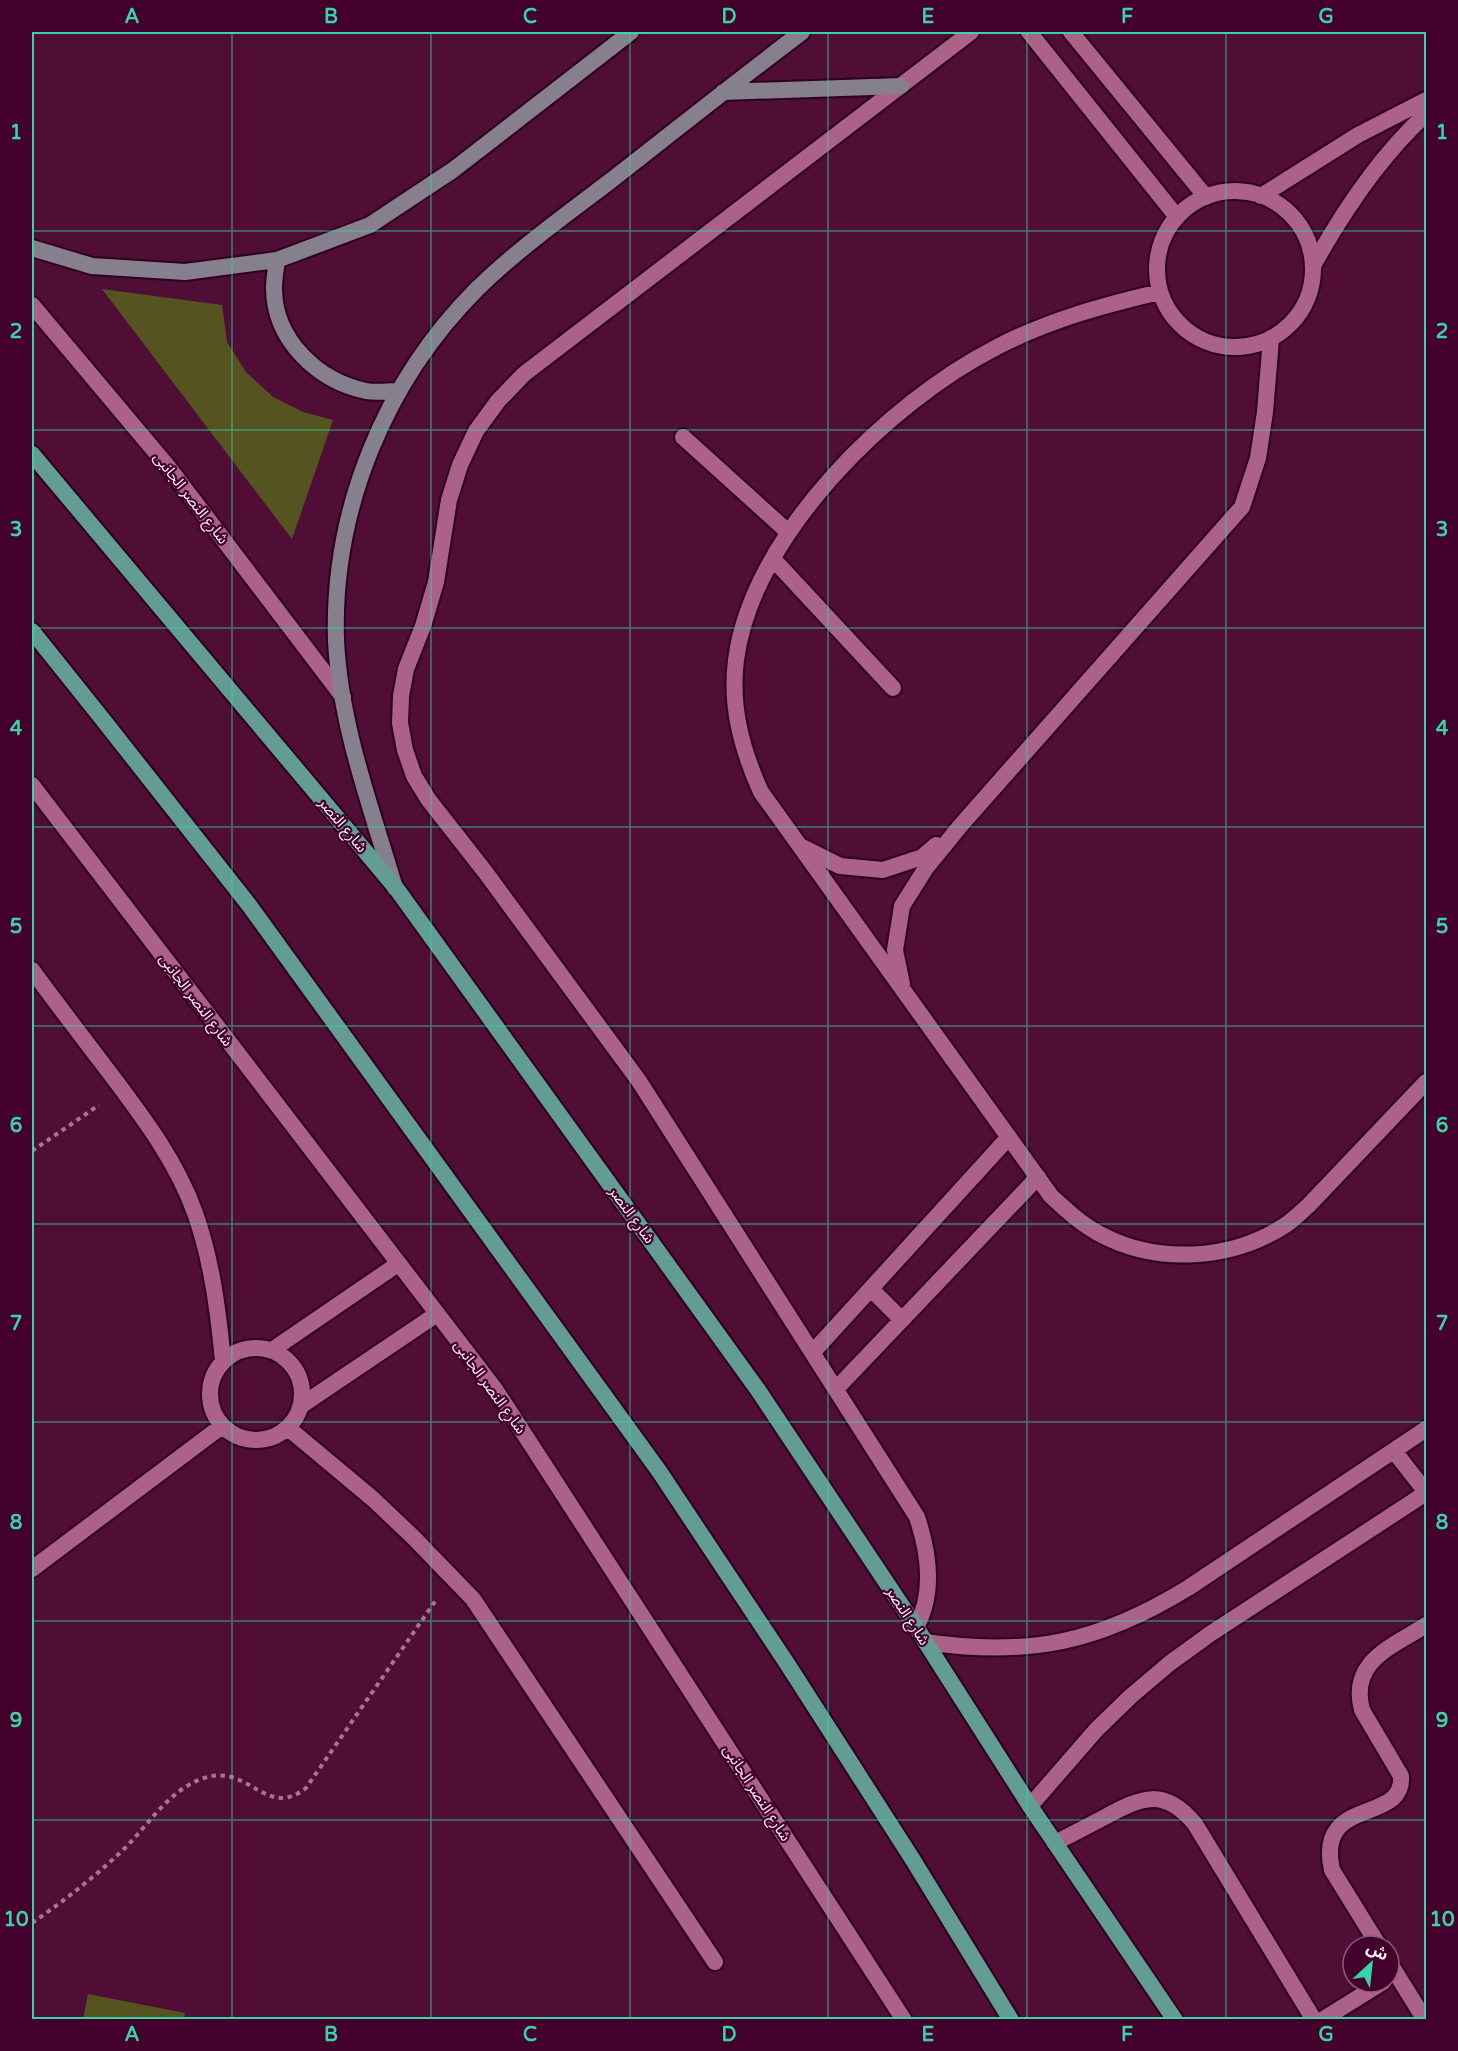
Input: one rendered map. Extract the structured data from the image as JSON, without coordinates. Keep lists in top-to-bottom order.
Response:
{
  "streets": {
    "main road": ["شارع النصر"],
    "street": ["شارع النصر الجانبى"]
  },
  "north": "top right",
  "grid": {
    "columns": [
      "A",
      "B",
      "C",
      "D",
      "E",
      "F",
      "G"
    ],
    "rows": [
      "1",
      "2",
      "3",
      "4",
      "5",
      "6",
      "7",
      "8",
      "9",
      "10"
    ]
  }
}
